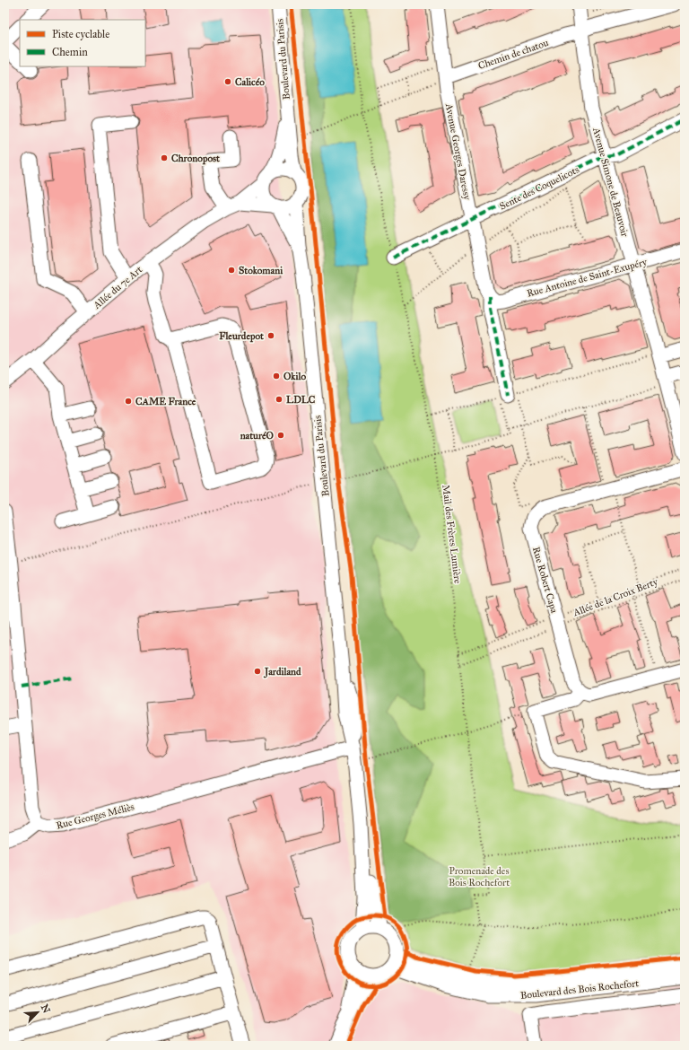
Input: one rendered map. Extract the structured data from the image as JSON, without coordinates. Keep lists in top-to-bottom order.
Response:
{
  "streets": {
    "street": [
      "Chemin de chatou",
      "Boulevard du Parisis",
      "Avenue Georges Daressy",
      "Avenue Simone de Beauvoir",
      "Sente des Coquelicots",
      "Rue Antoine de Saint-Exupéry",
      "Allée du 7e Art",
      "Rue Robert Capa",
      "Rue Georges Méliès",
      "Boulevard des Bois Rochefort"
    ],
    "path": ["Mail des Frères Lumière", "Allée de la Croix Berty"]
  },
  "crossings": [
    ["Chemin de chatou", "Avenue Georges Daressy"],
    ["Chemin de chatou", "Avenue Simone de Beauvoir"],
    ["Boulevard du Parisis", "Allée du 7e Art"],
    ["Boulevard du Parisis", "Rue Georges Méliès"],
    ["Boulevard du Parisis", "Boulevard des Bois Rochefort"],
    ["Avenue Georges Daressy", "Sente des Coquelicots"],
    ["Avenue Georges Daressy", "Rue Antoine de Saint-Exupéry"],
    ["Avenue Simone de Beauvoir", "Sente des Coquelicots"],
    ["Avenue Simone de Beauvoir", "Rue Antoine de Saint-Exupéry"],
    ["Sente des Coquelicots", "Mail des Frères Lumière"],
    ["Rue Robert Capa", "Allée de la Croix Berty"]
  ],
  "parks": ["Promenade des Bois Rochefort"],
  "places": [
    "Calicéo",
    "Chronopost",
    "Stokomani",
    "Fleurdepot",
    "Okilo",
    "LDLC",
    "CAME France",
    "naturéO",
    "Jardiland"
  ],
  "legend": ["Piste cyclable", "Chemin"],
  "north": "top right"
}
